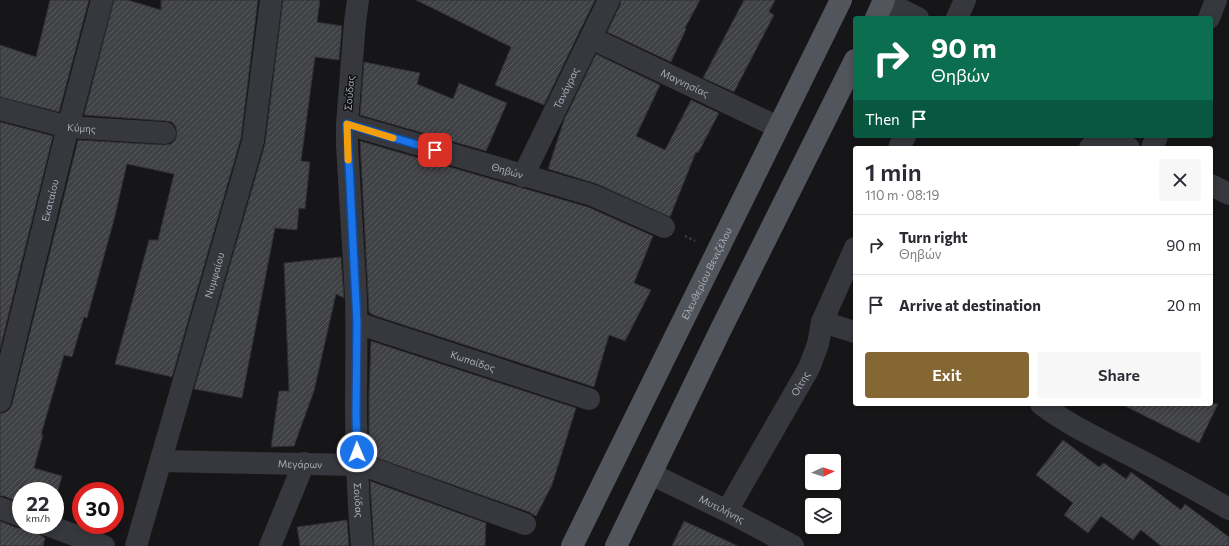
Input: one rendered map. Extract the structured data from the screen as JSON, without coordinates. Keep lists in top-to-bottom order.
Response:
{
  "streets": {
    "main road": ["Ελευθερίου Βενιζέλου"],
    "street": [
      "Μαγνησίας",
      "Τανάγρας",
      "Σούδας",
      "Κύμης",
      "Θηβών",
      "Εκαταίου",
      "Νυμφαίου",
      "Κωπαίδος",
      "Οίτης",
      "Μεγάρων",
      "Μυτιλήνης"
    ]
  },
  "crossings": [
    ["Μαγνησίας", "Τανάγρας"],
    ["Μαγνησίας", "Ελευθερίου Βενιζέλου"],
    ["Τανάγρας", "Θηβών"],
    ["Σούδας", "Θηβών"],
    ["Σούδας", "Κωπαίδος"],
    ["Σούδας", "Μεγάρων"],
    ["Κύμης", "Εκαταίου"],
    ["Νυμφαίου", "Μεγάρων"],
    ["Οίτης", "Μυτιλήνης"]
  ],
  "north": "right",
  "page": {
    "turn": ["90 m", "Θηβών"],
    "then": "Then",
    "heading": ["1 min", "110 m · 08:19"],
    "list": [
      {
        "name": "Turn right",
        "note": "Θηβών",
        "value": "90 m"
      },
      {
        "name": "Arrive at destination",
        "value": "20 m"
      }
    ],
    "buttons": ["Exit", "Share"],
    "speed": "22 km/h",
    "limit": "30"
  }
}
